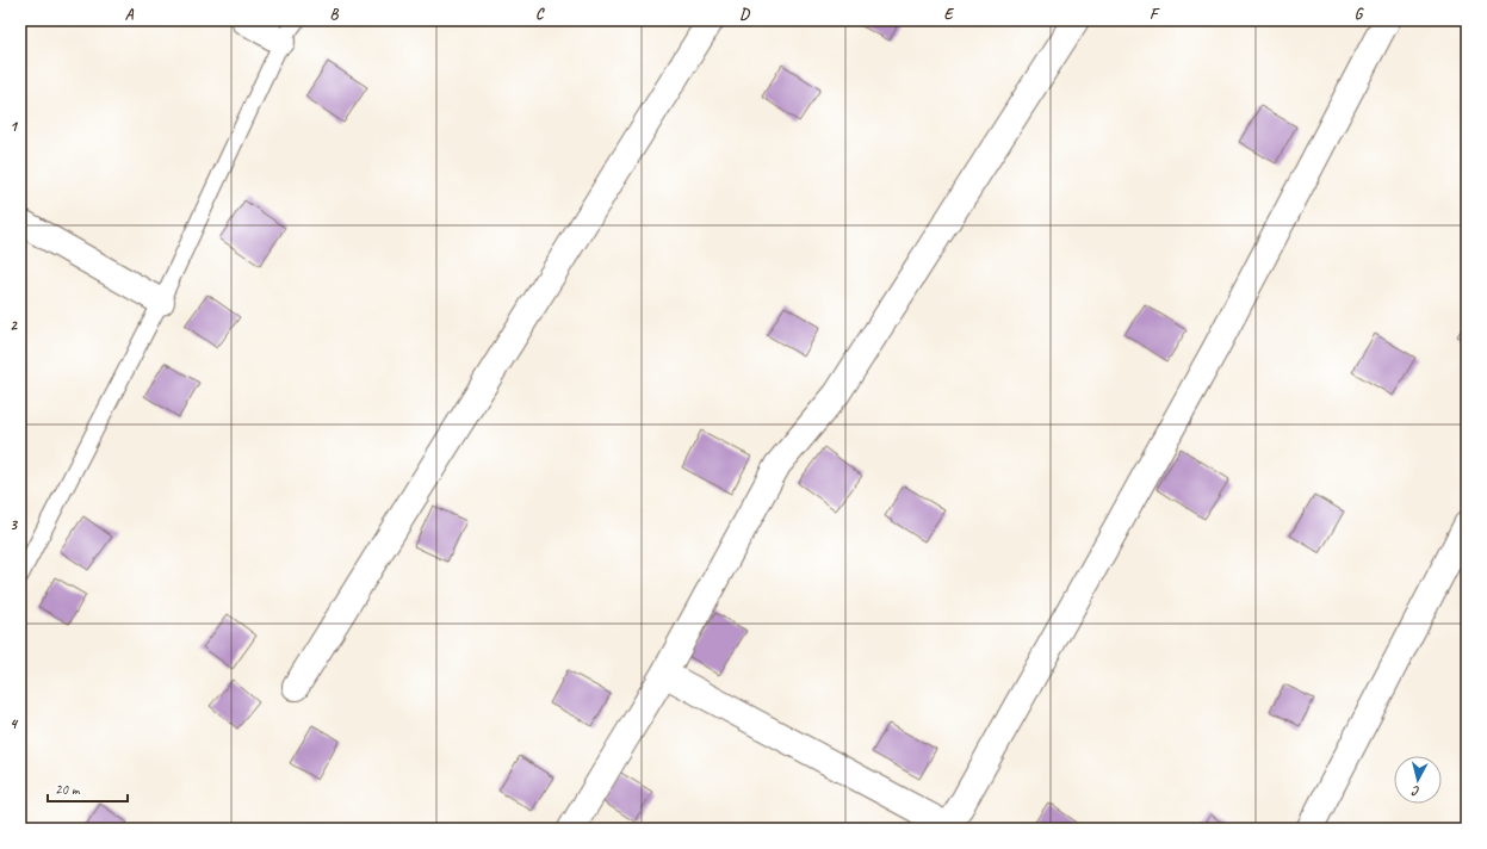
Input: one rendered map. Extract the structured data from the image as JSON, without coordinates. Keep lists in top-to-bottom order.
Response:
{
  "scale_bar": "20 m",
  "north": "bottom",
  "grid": {
    "columns": [
      "A",
      "B",
      "C",
      "D",
      "E",
      "F",
      "G"
    ],
    "rows": [
      "1",
      "2",
      "3",
      "4"
    ]
  }
}
